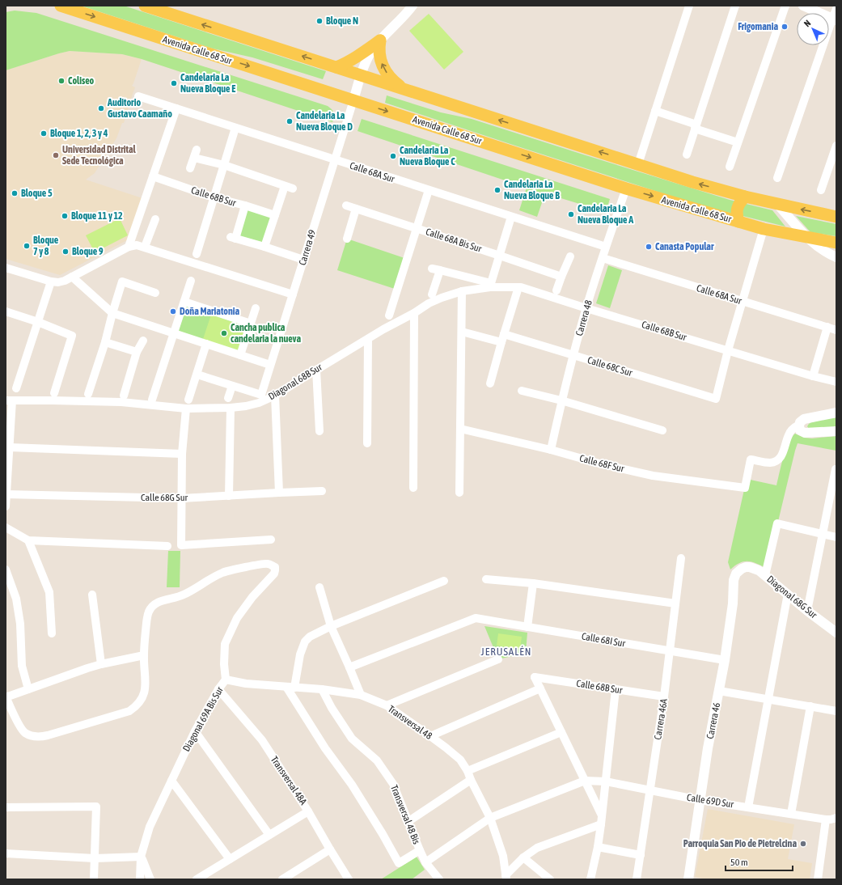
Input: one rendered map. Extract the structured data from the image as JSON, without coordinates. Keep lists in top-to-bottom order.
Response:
{
  "streets": {
    "main road": ["Avenida Calle 68 Sur"],
    "street": [
      "Calle 68A Sur",
      "Calle 68B Sur",
      "Calle 68A Bis Sur",
      "Carrera 49",
      "Carrera 48",
      "Calle 68C Sur",
      "Diagonal 68B Sur",
      "Calle 68F Sur",
      "Calle 68G Sur",
      "Diagonal 68G Sur",
      "Calle 68I Sur",
      "Diagonal 69A Bis Sur",
      "Carrera 46A",
      "Carrera 46",
      "Transversal 48",
      "Transversal 48A",
      "Calle 69D Sur",
      "Transversal 48 Bis"
    ]
  },
  "crossings": [
    ["Avenida Calle 68 Sur", "Carrera 49"],
    ["Avenida Calle 68 Sur", "Carrera 48"],
    ["Calle 68A Sur", "Carrera 49"],
    ["Calle 68A Sur", "Carrera 48"],
    ["Calle 68B Sur", "Carrera 48"],
    ["Calle 68B Sur", "Calle 68C Sur"],
    ["Calle 68B Sur", "Diagonal 68B Sur"],
    ["Calle 68B Sur", "Carrera 46A"],
    ["Carrera 48", "Calle 68C Sur"],
    ["Carrera 48", "Calle 68F Sur"],
    ["Diagonal 68G Sur", "Carrera 46"],
    ["Calle 68I Sur", "Carrera 46A"],
    ["Calle 68I Sur", "Carrera 46"],
    ["Diagonal 69A Bis Sur", "Transversal 48"],
    ["Diagonal 69A Bis Sur", "Transversal 48A"],
    ["Carrera 46A", "Calle 69D Sur"],
    ["Carrera 46", "Calle 69D Sur"],
    ["Transversal 48", "Transversal 48 Bis"]
  ],
  "districts": ["JERUSALÉN"],
  "places": [
    "Bloque N",
    "Frigomania",
    "Coliseo",
    "Candelaria La Nueva Bloque E",
    "Auditorio Gustavo Caamaño",
    "Candelaria La Nueva Bloque D",
    "Bloque 1, 2, 3 y 4",
    "Universidad Distrital Sede Tecnológica",
    "Candelaria La Nueva Bloque C",
    "Candelaria La Nueva Bloque B",
    "Bloque 5",
    "Candelaria La Nueva Bloque A",
    "Bloque 11 y 12",
    "Bloque 7 y 8",
    "Canasta Popular",
    "Bloque 9",
    "Doña Mariatonia",
    "Cancha publica candelaria la nueva",
    "Parroquia San Pio de Pietrelcina"
  ],
  "scale_bar": "50 m",
  "north": "top left"
}
